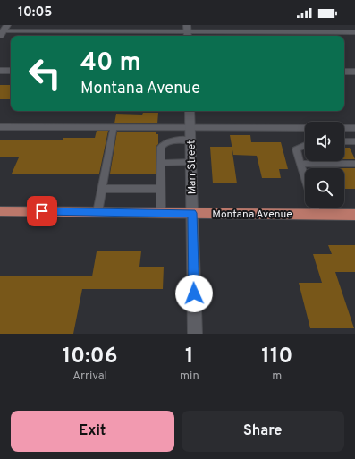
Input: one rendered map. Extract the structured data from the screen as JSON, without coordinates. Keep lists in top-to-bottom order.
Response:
{
  "streets": {
    "main road": ["Montana Avenue"],
    "street": ["Marr Street"]
  },
  "crossings": [
    ["Marr Street", "Montana Avenue"]
  ],
  "page": {
    "status": "10:05",
    "turn": ["40 m", "Montana Avenue"],
    "eta": [
      "10:06",
      "Arrival",
      "1",
      "min",
      "110",
      "m"
    ],
    "buttons": ["Exit", "Share"]
  }
}
